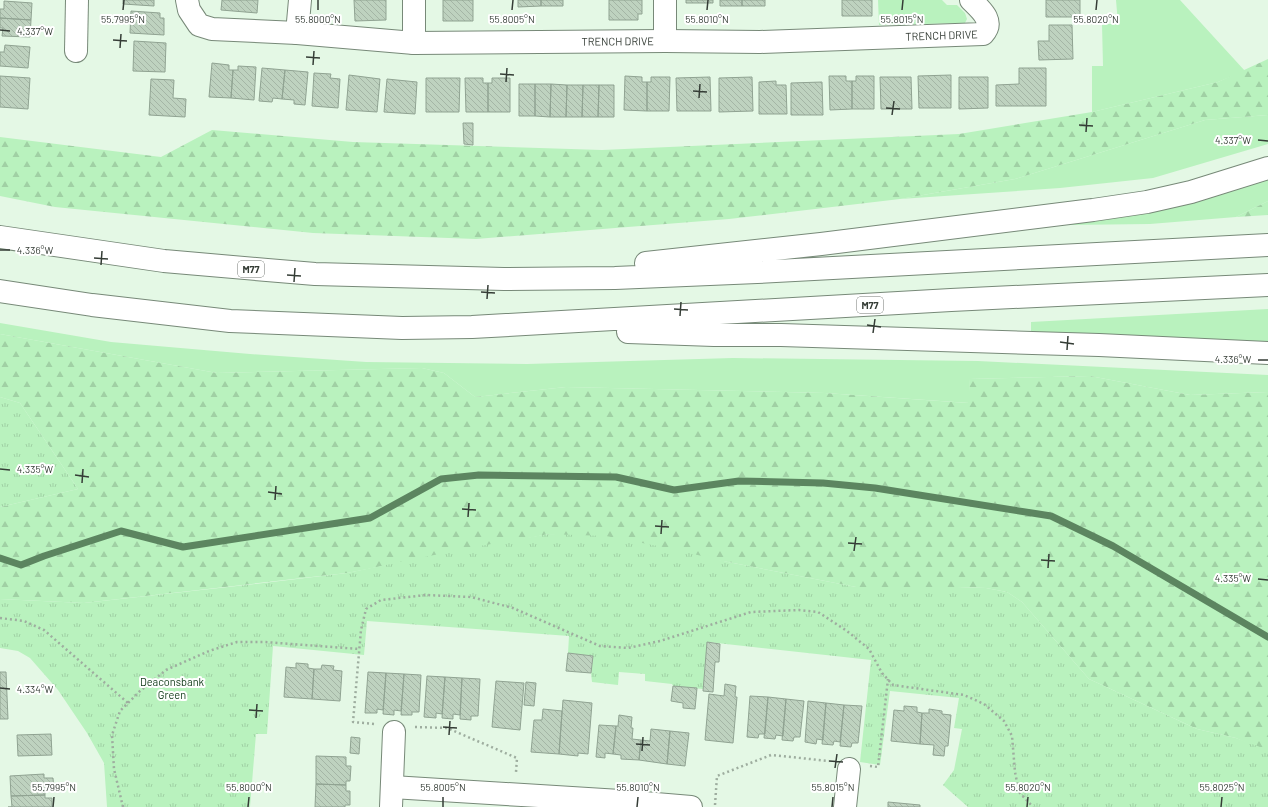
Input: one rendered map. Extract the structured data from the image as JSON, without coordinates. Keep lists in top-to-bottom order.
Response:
{
  "streets": {
    "main road": ["TRENCH DRIVE", "M77"]
  },
  "parks": ["Deaconsbank Green"],
  "coordinates": [
    "55.7995°N",
    "55.8000°N",
    "55.8005°N",
    "55.8010°N",
    "55.8015°N",
    "55.8020°N",
    "4.337°W",
    "4.336°W",
    "4.335°W",
    "4.334°W",
    "55.8025°N"
  ]
}
